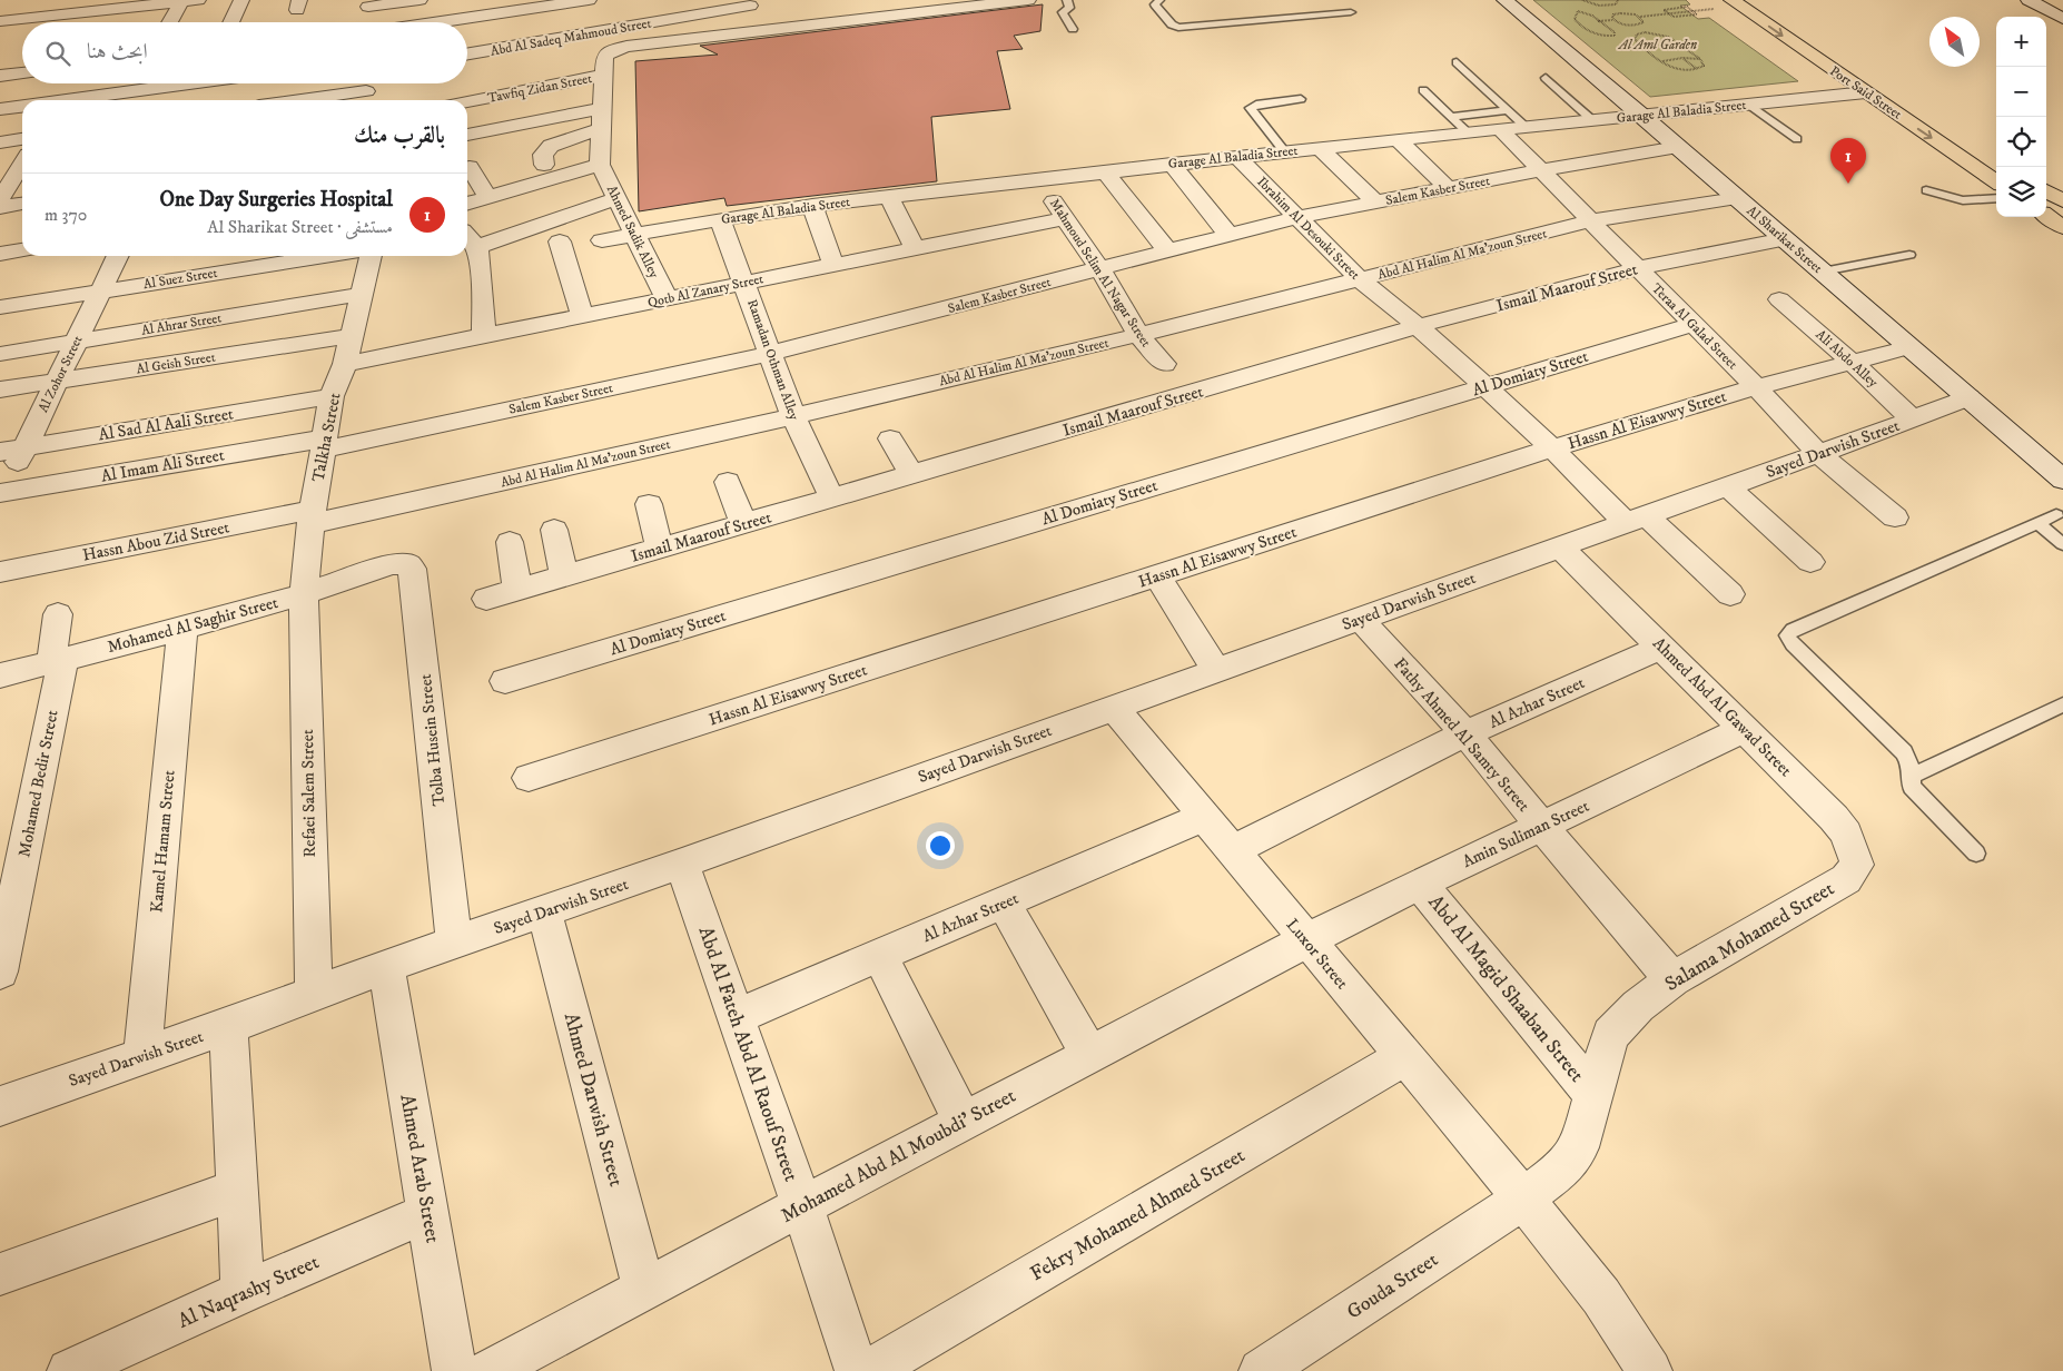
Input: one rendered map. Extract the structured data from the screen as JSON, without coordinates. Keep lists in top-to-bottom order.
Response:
{
  "streets": {
    "main road": ["Port Said Street"],
    "street": [
      "Abd Al Sadeq Mahmoud Street",
      "Tawfiq Zidan Street",
      "Garage Al Baladia Street",
      "Salem Kasber Street",
      "Ibrahim Al Desouki Street",
      "Ahmed Sadik Alley",
      "Al Sharikat Street",
      "Abd Al Halim Al Ma'zoun Street",
      "Mahmoud Selim Al Nagar Street",
      "Al Suez Street",
      "Ismail Maarouf Street",
      "Qotb Al Zanary Street",
      "Al Ahrar Street",
      "Teraa Al Galad Street",
      "Ali Abdo Alley",
      "Ramadan Othman Alley",
      "Al Geish Street",
      "Al Domiaty Street",
      "Al Zohor Street",
      "Hassn Al Eisawwy Street",
      "Al Sad Al Aali Street",
      "Talkha Street",
      "Sayed Darwish Street",
      "Al Imam Ali Street",
      "Hassn Abou Zid Street",
      "Mohamed Al Saghir Street",
      "Al Azhar Street",
      "Ahmed Abd Al Gawad Street",
      "Fathy Ahmed Al Samty Street",
      "Tolba Husein Street",
      "Mohamed Bedir Street",
      "Refaei Salem Street",
      "Amin Suliman Street",
      "Kamel Hamam Street",
      "Salama Mohamed Street",
      "Luxor Street",
      "Abd Al Magid Shaaban Street",
      "Abd Al Fateh Abd Al Raouf Street",
      "Ahmed Darwish Street",
      "Mohamed Abd Al Moubdi' Street",
      "Ahmed Arab Street",
      "Fekry Mohamed Ahmed Street",
      "Gouda Street",
      "Al Naqrashy Street"
    ]
  },
  "crossings": [
    ["Port Said Street", "Garage Al Baladia Street"],
    ["Garage Al Baladia Street", "Ibrahim Al Desouki Street"],
    ["Garage Al Baladia Street", "Ahmed Sadik Alley"],
    ["Garage Al Baladia Street", "Al Sharikat Street"],
    ["Garage Al Baladia Street", "Mahmoud Selim Al Nagar Street"],
    ["Garage Al Baladia Street", "Teraa Al Galad Street"],
    ["Garage Al Baladia Street", "Ramadan Othman Alley"],
    ["Salem Kasber Street", "Ibrahim Al Desouki Street"],
    ["Salem Kasber Street", "Al Sharikat Street"],
    ["Salem Kasber Street", "Mahmoud Selim Al Nagar Street"],
    ["Salem Kasber Street", "Teraa Al Galad Street"],
    ["Salem Kasber Street", "Ramadan Othman Alley"],
    ["Salem Kasber Street", "Talkha Street"],
    ["Salem Kasber Street", "Al Imam Ali Street"],
    ["Ibrahim Al Desouki Street", "Abd Al Halim Al Ma'zoun Street"],
    ["Ibrahim Al Desouki Street", "Ismail Maarouf Street"],
    ["Ibrahim Al Desouki Street", "Al Domiaty Street"],
    ["Ibrahim Al Desouki Street", "Hassn Al Eisawwy Street"],
    ["Ibrahim Al Desouki Street", "Sayed Darwish Street"],
    ["Ahmed Sadik Alley", "Qotb Al Zanary Street"],
    ["Al Sharikat Street", "Abd Al Halim Al Ma'zoun Street"],
    ["Al Sharikat Street", "Ismail Maarouf Street"],
    ["Al Sharikat Street", "Hassn Al Eisawwy Street"],
    ["Al Sharikat Street", "Sayed Darwish Street"],
    ["Abd Al Halim Al Ma'zoun Street", "Mahmoud Selim Al Nagar Street"],
    ["Abd Al Halim Al Ma'zoun Street", "Teraa Al Galad Street"],
    ["Abd Al Halim Al Ma'zoun Street", "Ramadan Othman Alley"],
    ["Abd Al Halim Al Ma'zoun Street", "Talkha Street"],
    ["Abd Al Halim Al Ma'zoun Street", "Hassn Abou Zid Street"],
    ["Mahmoud Selim Al Nagar Street", "Qotb Al Zanary Street"],
    ["Al Suez Street", "Al Zohor Street"],
    ["Ismail Maarouf Street", "Teraa Al Galad Street"],
    ["Ismail Maarouf Street", "Ramadan Othman Alley"],
    ["Qotb Al Zanary Street", "Ramadan Othman Alley"],
    ["Qotb Al Zanary Street", "Talkha Street"],
    ["Al Ahrar Street", "Al Zohor Street"],
    ["Al Ahrar Street", "Talkha Street"],
    ["Teraa Al Galad Street", "Al Domiaty Street"],
    ["Teraa Al Galad Street", "Hassn Al Eisawwy Street"],
    ["Teraa Al Galad Street", "Sayed Darwish Street"],
    ["Ali Abdo Alley", "Hassn Al Eisawwy Street"],
    ["Ali Abdo Alley", "Sayed Darwish Street"],
    ["Al Geish Street", "Al Zohor Street"],
    ["Al Geish Street", "Talkha Street"],
    ["Al Zohor Street", "Al Sad Al Aali Street"],
    ["Al Zohor Street", "Al Imam Ali Street"],
    ["Al Sad Al Aali Street", "Talkha Street"],
    ["Talkha Street", "Al Imam Ali Street"],
    ["Talkha Street", "Hassn Abou Zid Street"],
    ["Talkha Street", "Mohamed Al Saghir Street"],
    ["Talkha Street", "Refaei Salem Street"],
    ["Sayed Darwish Street", "Ahmed Abd Al Gawad Street"],
    ["Sayed Darwish Street", "Fathy Ahmed Al Samty Street"],
    ["Sayed Darwish Street", "Tolba Husein Street"],
    ["Sayed Darwish Street", "Refaei Salem Street"],
    ["Sayed Darwish Street", "Kamel Hamam Street"],
    ["Sayed Darwish Street", "Luxor Street"],
    ["Sayed Darwish Street", "Abd Al Fateh Abd Al Raouf Street"],
    ["Sayed Darwish Street", "Ahmed Darwish Street"],
    ["Sayed Darwish Street", "Ahmed Arab Street"],
    ["Mohamed Al Saghir Street", "Tolba Husein Street"],
    ["Mohamed Al Saghir Street", "Mohamed Bedir Street"],
    ["Mohamed Al Saghir Street", "Refaei Salem Street"],
    ["Mohamed Al Saghir Street", "Kamel Hamam Street"],
    ["Al Azhar Street", "Ahmed Abd Al Gawad Street"],
    ["Al Azhar Street", "Fathy Ahmed Al Samty Street"],
    ["Al Azhar Street", "Luxor Street"],
    ["Al Azhar Street", "Abd Al Fateh Abd Al Raouf Street"],
    ["Ahmed Abd Al Gawad Street", "Amin Suliman Street"],
    ["Ahmed Abd Al Gawad Street", "Salama Mohamed Street"],
    ["Fathy Ahmed Al Samty Street", "Amin Suliman Street"],
    ["Fathy Ahmed Al Samty Street", "Salama Mohamed Street"],
    ["Amin Suliman Street", "Luxor Street"],
    ["Amin Suliman Street", "Abd Al Magid Shaaban Street"],
    ["Amin Suliman Street", "Mohamed Abd Al Moubdi' Street"],
    ["Salama Mohamed Street", "Luxor Street"],
    ["Salama Mohamed Street", "Abd Al Magid Shaaban Street"],
    ["Salama Mohamed Street", "Gouda Street"],
    ["Luxor Street", "Mohamed Abd Al Moubdi' Street"],
    ["Luxor Street", "Fekry Mohamed Ahmed Street"],
    ["Luxor Street", "Gouda Street"],
    ["Abd Al Fateh Abd Al Raouf Street", "Mohamed Abd Al Moubdi' Street"],
    ["Ahmed Darwish Street", "Mohamed Abd Al Moubdi' Street"],
    ["Ahmed Arab Street", "Al Naqrashy Street"]
  ],
  "parks": ["Al Aml Garden"],
  "north": "top left",
  "page": {
    "map_buttons": ["+", "−"],
    "search": "ابحث هنا",
    "heading": "بالقرب منك",
    "pins": "1",
    "list": [
      {
        "mark": "1",
        "name": "One Day Surgeries Hospital",
        "note": "مستشفى · Al Sharikat Street",
        "value": "370 m"
      }
    ]
  }
}
